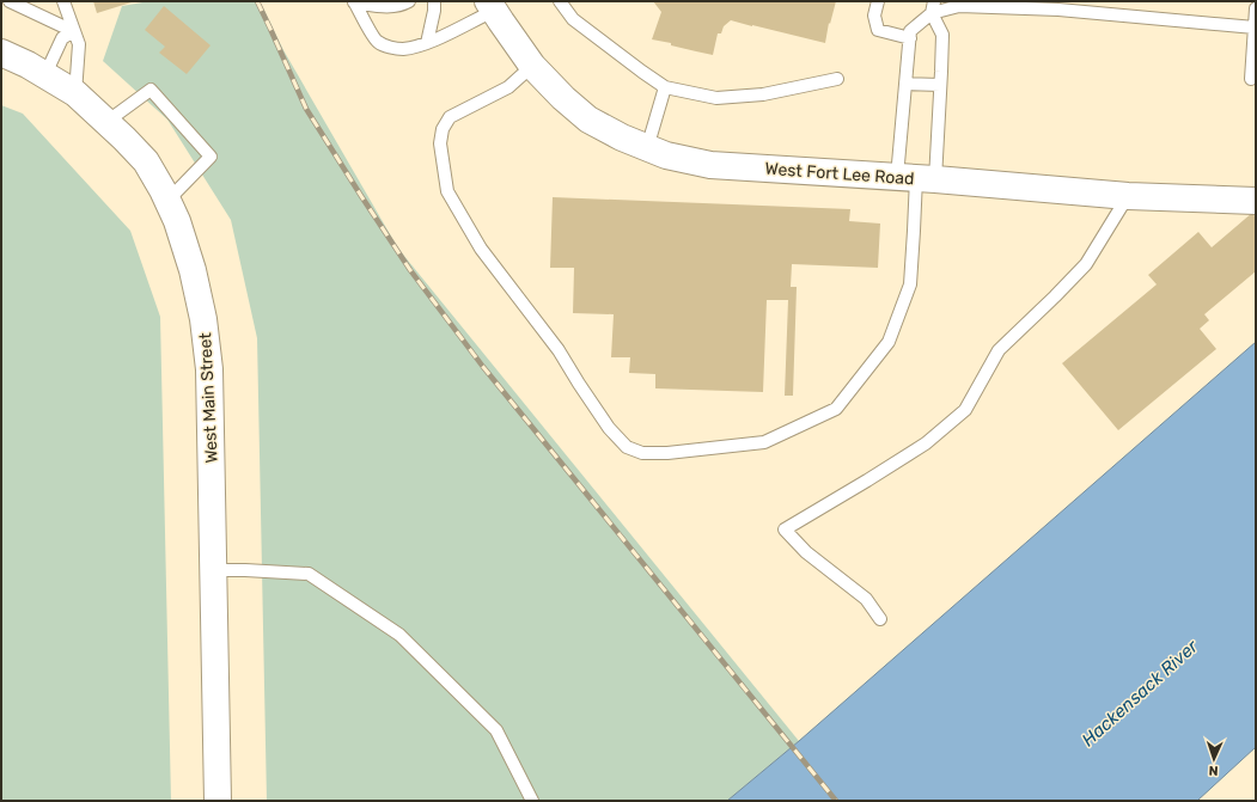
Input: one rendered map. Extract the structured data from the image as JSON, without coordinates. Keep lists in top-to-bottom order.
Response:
{
  "streets": {
    "main road": ["West Fort Lee Road", "West Main Street"]
  },
  "water": ["Hackensack River"],
  "north": "bottom"
}
